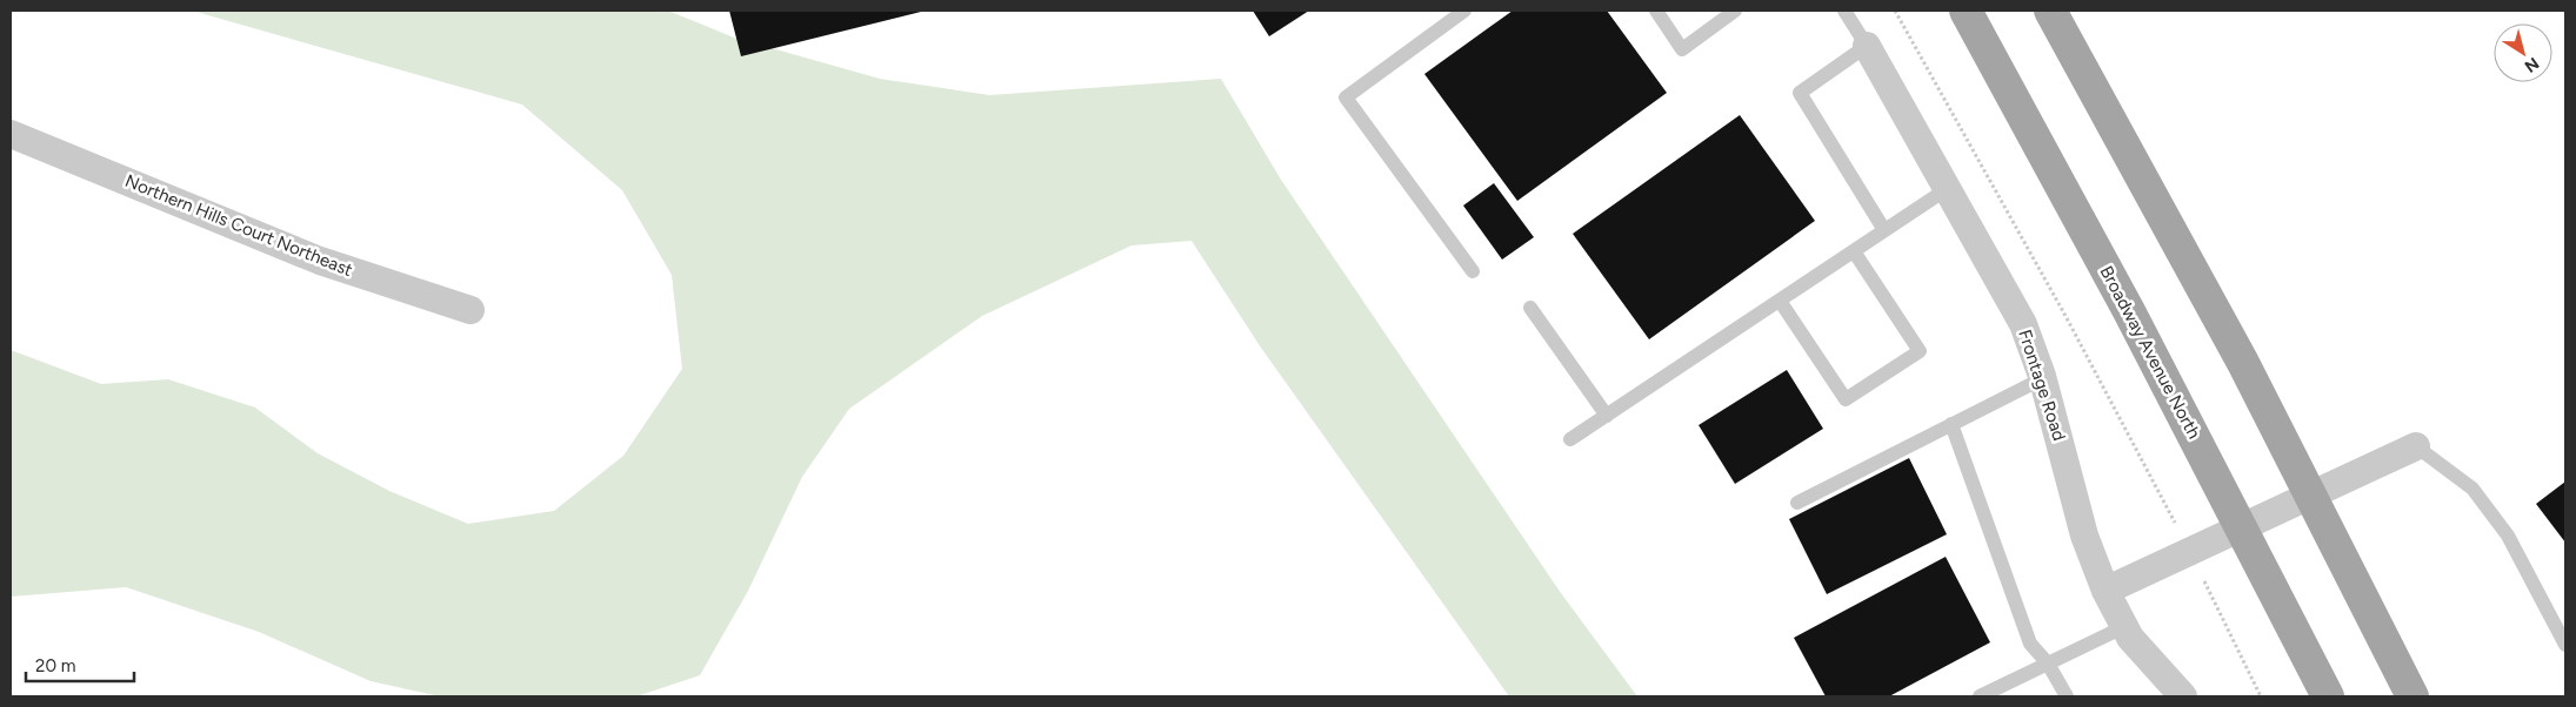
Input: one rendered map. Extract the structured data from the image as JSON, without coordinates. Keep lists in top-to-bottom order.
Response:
{
  "streets": {
    "main road": ["Broadway Avenue North"],
    "street": ["Northern Hills Court Northeast", "Frontage Road"]
  },
  "scale_bar": "20 m",
  "north": "bottom right"
}
